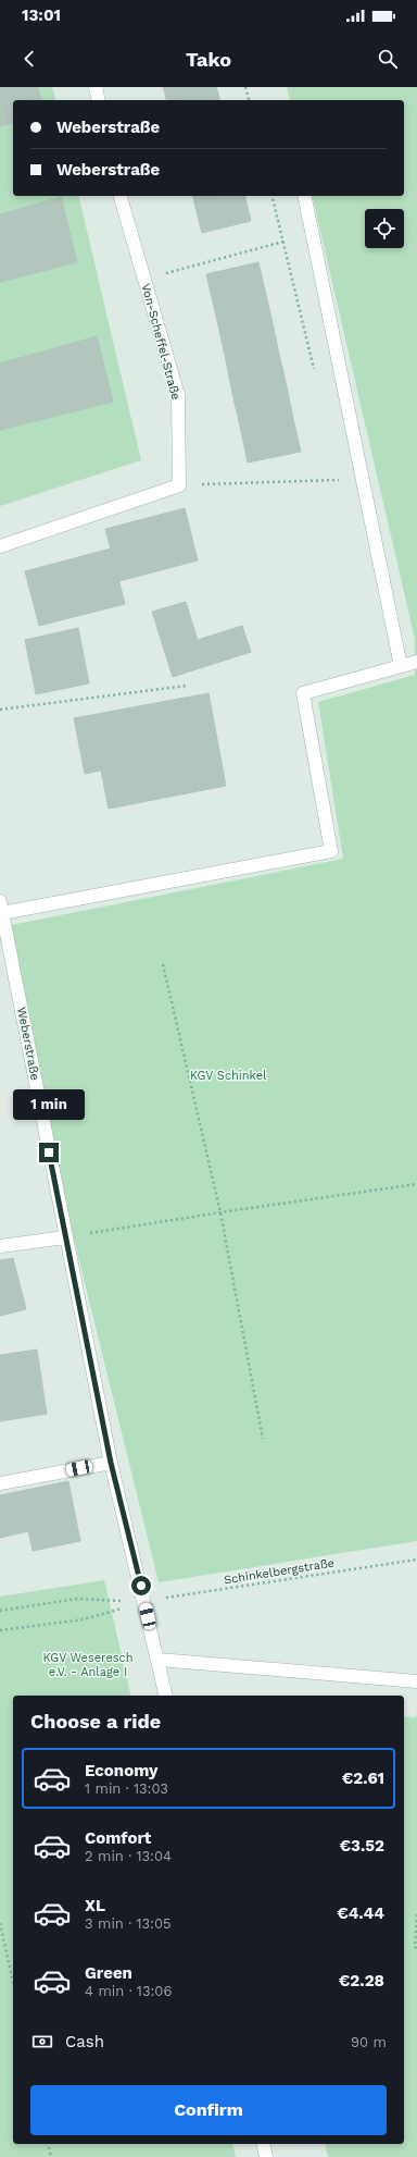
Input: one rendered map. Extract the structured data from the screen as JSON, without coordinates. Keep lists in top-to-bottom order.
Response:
{
  "streets": {
    "street": ["Von-Scheffel-Straße", "Weberstraße"],
    "path": ["Schinkelbergstraße"]
  },
  "crossings": [
    ["Weberstraße", "Schinkelbergstraße"]
  ],
  "parks": ["KGV Schinkel", "KGV Weseresch e.V. - Anlage I"],
  "page": {
    "status": "13:01",
    "header": "Tako",
    "banner": ["Weberstraße", "Weberstraße"],
    "bubble": "1 min",
    "heading": "Choose a ride",
    "list": [
      {
        "name": "Economy",
        "note": "1 min · 13:03",
        "value": "€2.61"
      },
      {
        "name": "Comfort",
        "note": "2 min · 13:04",
        "value": "€3.52"
      },
      {
        "name": "XL",
        "note": "3 min · 13:05",
        "value": "€4.44"
      },
      {
        "name": "Green",
        "note": "4 min · 13:06",
        "value": "€2.28"
      }
    ],
    "pay": ["Cash", "90 m"],
    "buttons": "Confirm"
  }
}
